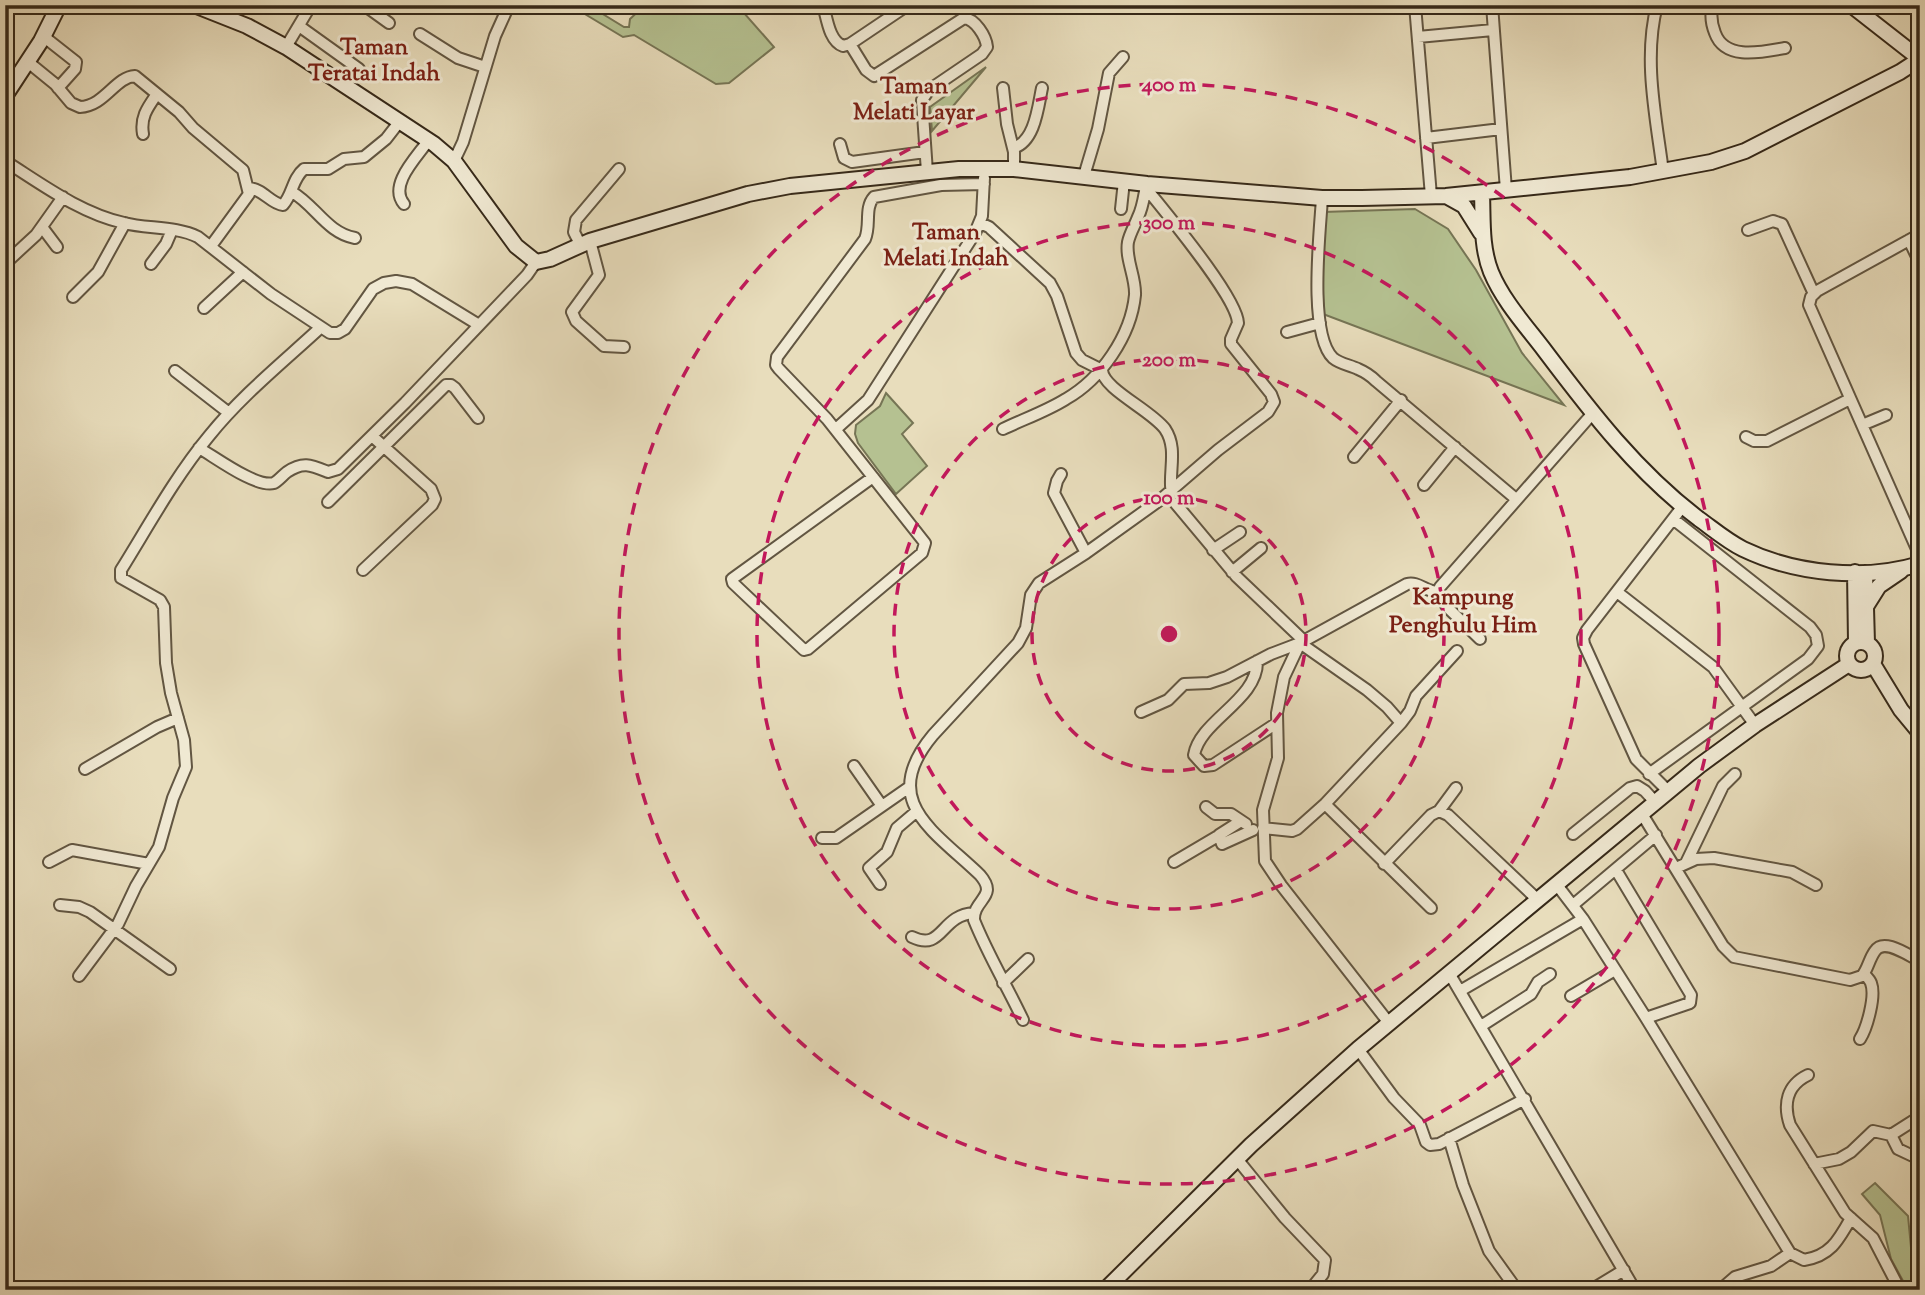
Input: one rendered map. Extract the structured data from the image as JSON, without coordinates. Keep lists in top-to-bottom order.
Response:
{
  "districts": [
    "Taman Teratai Indah",
    "Taman Melati Layar",
    "Taman Melati Indah",
    "Kampung Penghulu Him"
  ],
  "rings": [
    "400 m",
    "300 m",
    "200 m",
    "100 m"
  ]
}
